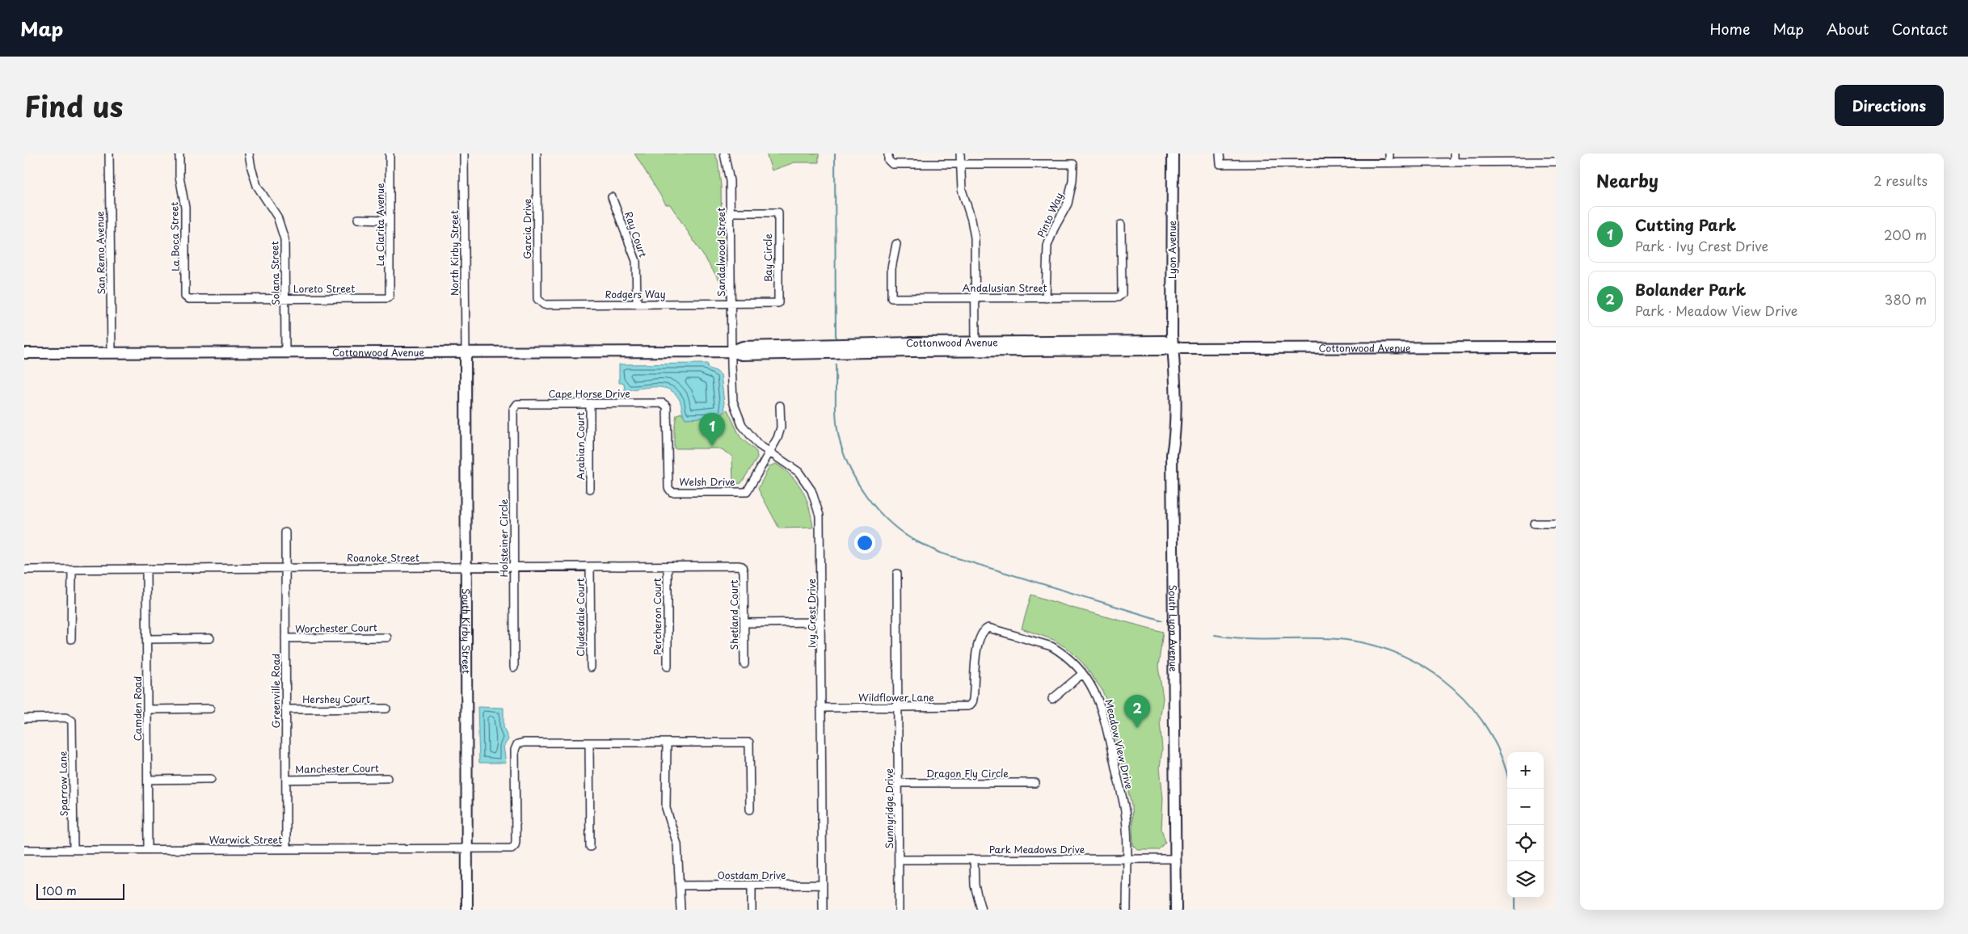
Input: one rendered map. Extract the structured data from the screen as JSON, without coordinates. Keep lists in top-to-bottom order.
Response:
{
  "streets": {
    "main road": [
      "Lyon Avenue",
      "Cottonwood Avenue",
      "South Lyon Avenue",
      "South Kirby Street"
    ],
    "street": [
      "Pinto Way",
      "La Clarita Avenue",
      "Garcia Drive",
      "Ray Court",
      "La Boca Street",
      "Sandalwood Street",
      "San Remo Avenue",
      "North Kirby Street",
      "Bay Circle",
      "Solana Street",
      "Andalusian Street",
      "Loreto Street",
      "Rodgers Way",
      "Cape Horse Drive",
      "Arabian Court",
      "Welsh Drive",
      "Holsteiner Circle",
      "Roanoke Street",
      "Ivy Crest Drive",
      "Shetland Court",
      "Percheron Court",
      "Clydesdale Court",
      "Worchester Court",
      "Greenville Road",
      "Wildflower Lane",
      "Hershey Court",
      "Camden Road",
      "Meadow View Drive",
      "Manchester Court",
      "Dragon Fly Circle",
      "Sparrow Lane",
      "Sunnyridge Drive",
      "Warwick Street",
      "Park Meadows Drive",
      "Oostdam Drive"
    ]
  },
  "crossings": [
    ["Pinto Way", "Andalusian Street"],
    ["La Clarita Avenue", "Loreto Street"],
    ["Garcia Drive", "Rodgers Way"],
    ["Ray Court", "Rodgers Way"],
    ["La Boca Street", "Loreto Street"],
    ["Lyon Avenue", "Cottonwood Avenue"],
    ["Lyon Avenue", "South Lyon Avenue"],
    ["Sandalwood Street", "Bay Circle"],
    ["Sandalwood Street", "Rodgers Way"],
    ["Sandalwood Street", "Cottonwood Avenue"],
    ["Sandalwood Street", "Ivy Crest Drive"],
    ["San Remo Avenue", "Cottonwood Avenue"],
    ["North Kirby Street", "Cottonwood Avenue"],
    ["North Kirby Street", "South Kirby Street"],
    ["Bay Circle", "Rodgers Way"],
    ["Solana Street", "Loreto Street"],
    ["Solana Street", "Cottonwood Avenue"],
    ["Cottonwood Avenue", "Ivy Crest Drive"],
    ["Cottonwood Avenue", "South Lyon Avenue"],
    ["Cottonwood Avenue", "South Kirby Street"],
    ["Cape Horse Drive", "Arabian Court"],
    ["Cape Horse Drive", "Welsh Drive"],
    ["Cape Horse Drive", "Holsteiner Circle"],
    ["Welsh Drive", "Ivy Crest Drive"],
    ["Holsteiner Circle", "Roanoke Street"],
    ["Roanoke Street", "Shetland Court"],
    ["Roanoke Street", "Percheron Court"],
    ["Roanoke Street", "Clydesdale Court"],
    ["Roanoke Street", "South Kirby Street"],
    ["Roanoke Street", "Greenville Road"],
    ["Roanoke Street", "Camden Road"],
    ["Ivy Crest Drive", "Wildflower Lane"],
    ["Ivy Crest Drive", "Oostdam Drive"],
    ["Worchester Court", "Greenville Road"],
    ["South Lyon Avenue", "Park Meadows Drive"],
    ["South Kirby Street", "Warwick Street"],
    ["Greenville Road", "Hershey Court"],
    ["Greenville Road", "Manchester Court"],
    ["Greenville Road", "Warwick Street"],
    ["Wildflower Lane", "Meadow View Drive"],
    ["Wildflower Lane", "Sunnyridge Drive"],
    ["Camden Road", "Warwick Street"],
    ["Meadow View Drive", "Park Meadows Drive"],
    ["Dragon Fly Circle", "Sunnyridge Drive"],
    ["Sparrow Lane", "Warwick Street"],
    ["Sunnyridge Drive", "Park Meadows Drive"]
  ],
  "scale_bar": "100 m",
  "page": {
    "header": "Map",
    "nav": [
      "Home",
      "Map",
      "About",
      "Contact"
    ],
    "title": "Find us",
    "buttons": "Directions",
    "heading": ["Nearby", "2 results"],
    "list": [
      {
        "mark": "1",
        "name": "Cutting Park",
        "note": "Park · Ivy Crest Drive",
        "value": "200 m"
      },
      {
        "mark": "2",
        "name": "Bolander Park",
        "note": "Park · Meadow View Drive",
        "value": "380 m"
      }
    ],
    "pins": ["1", "2"],
    "map_buttons": ["+", "−"],
    "scale": "100 m"
  }
}
